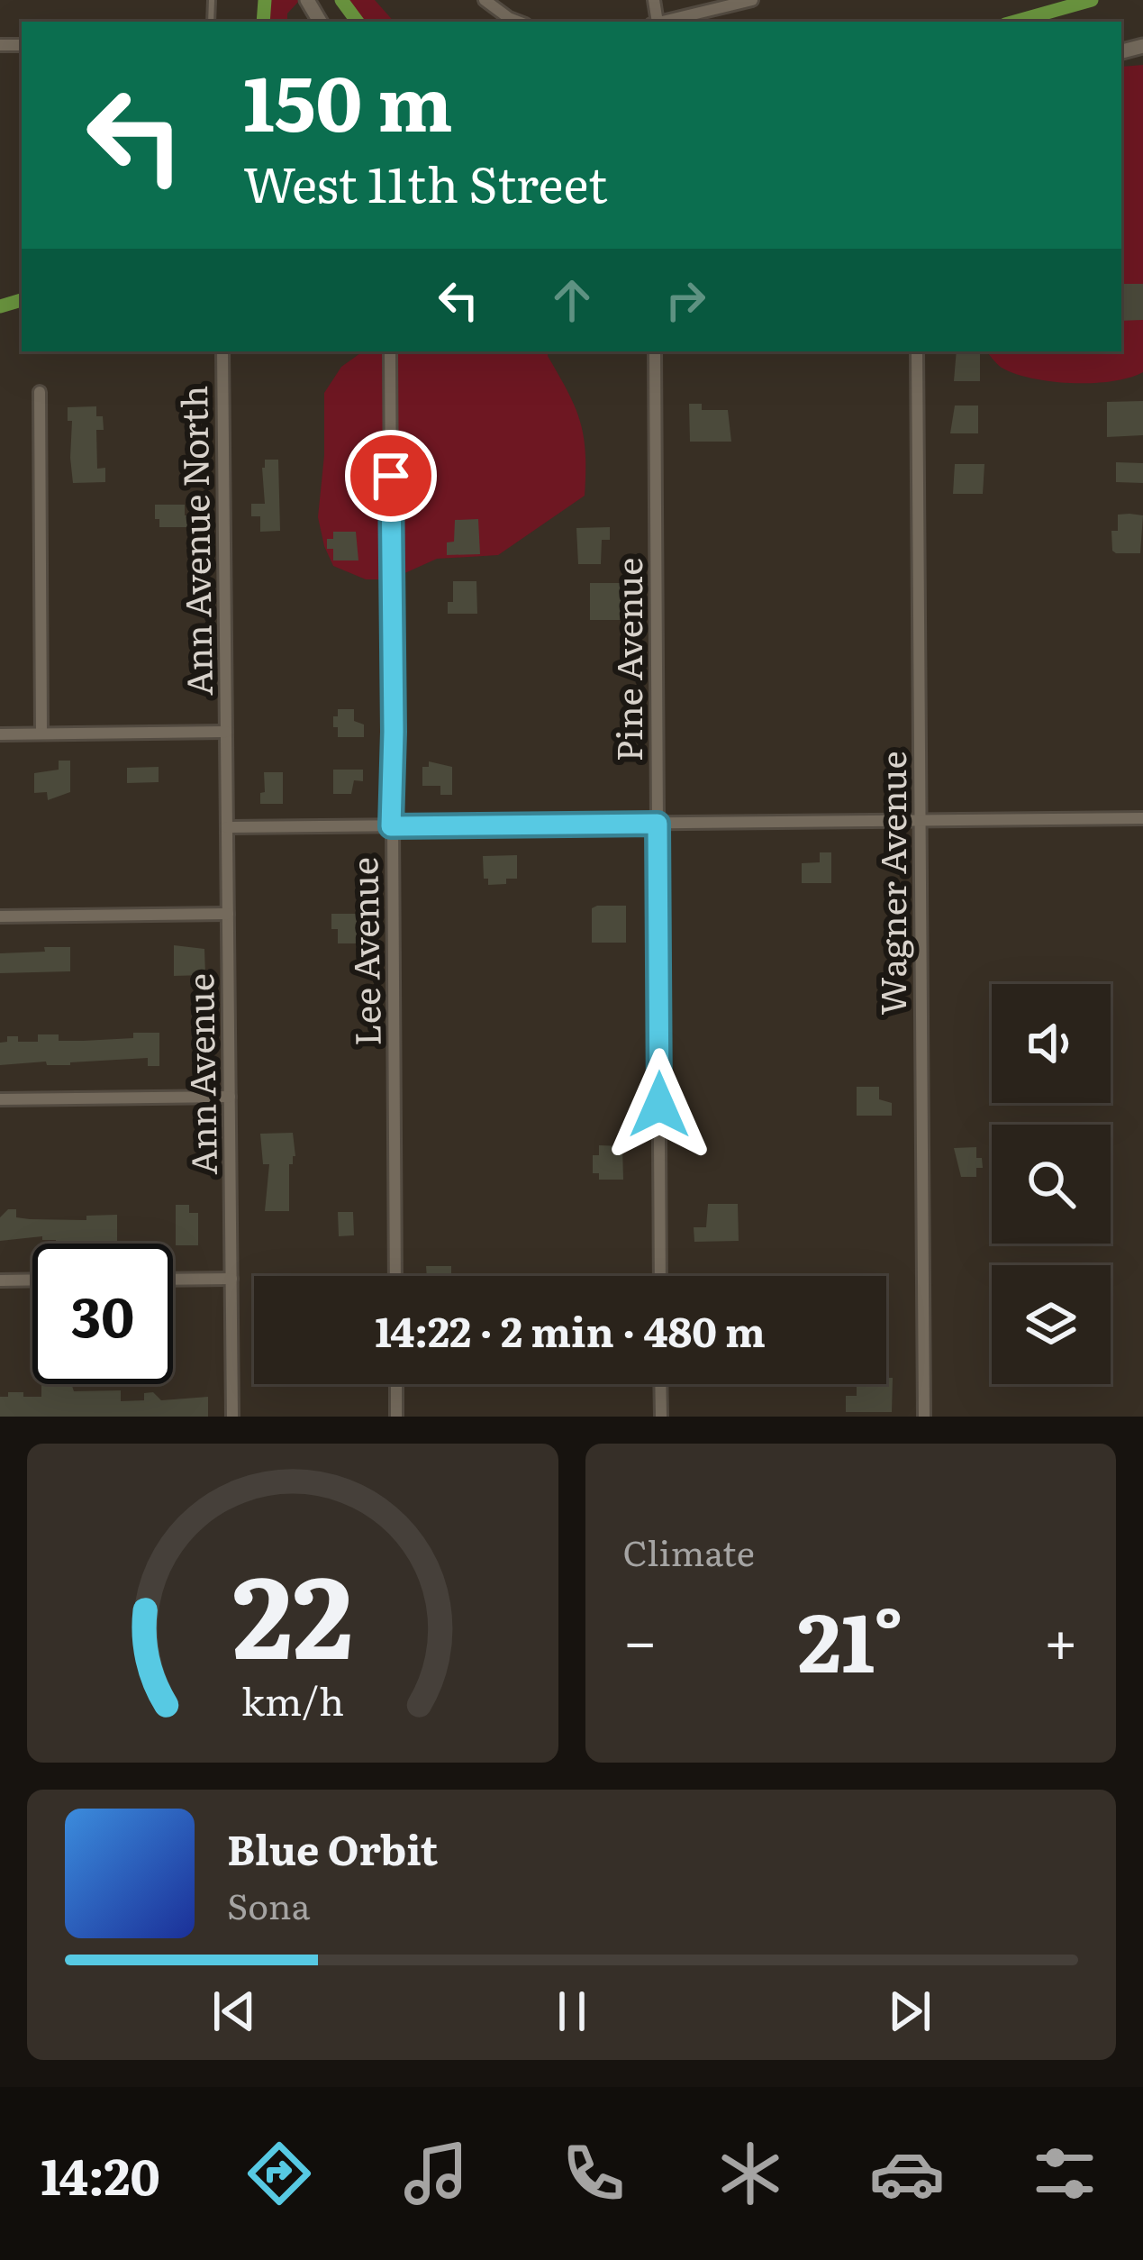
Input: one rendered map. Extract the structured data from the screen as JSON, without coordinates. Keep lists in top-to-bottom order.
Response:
{
  "streets": {
    "street": [
      "Ann Avenue North",
      "Pine Avenue",
      "Wagner Avenue",
      "Lee Avenue",
      "Ann Avenue"
    ]
  },
  "crossings": [
    ["Ann Avenue North", "Ann Avenue"]
  ],
  "page": {
    "turn": ["150 m", "West 11th Street"],
    "limit": "30",
    "trip": "14:22 · 2 min · 480 m",
    "tile": "Climate",
    "heat": ["−", "21°", "+"],
    "song": ["Blue Orbit", "Sona"],
    "tabs": "14:20",
    "gauge": ["22", "km/h"]
  }
}
